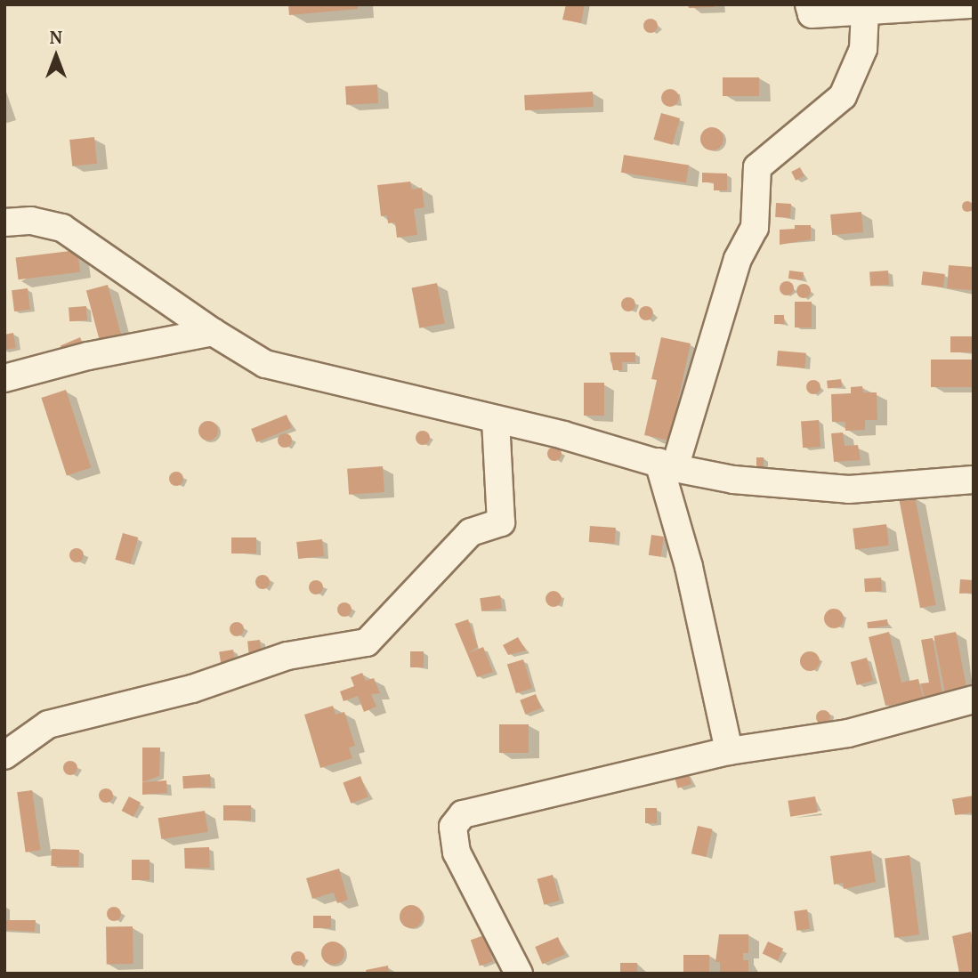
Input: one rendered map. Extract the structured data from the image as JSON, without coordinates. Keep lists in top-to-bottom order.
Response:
{
  "north": "top"
}
